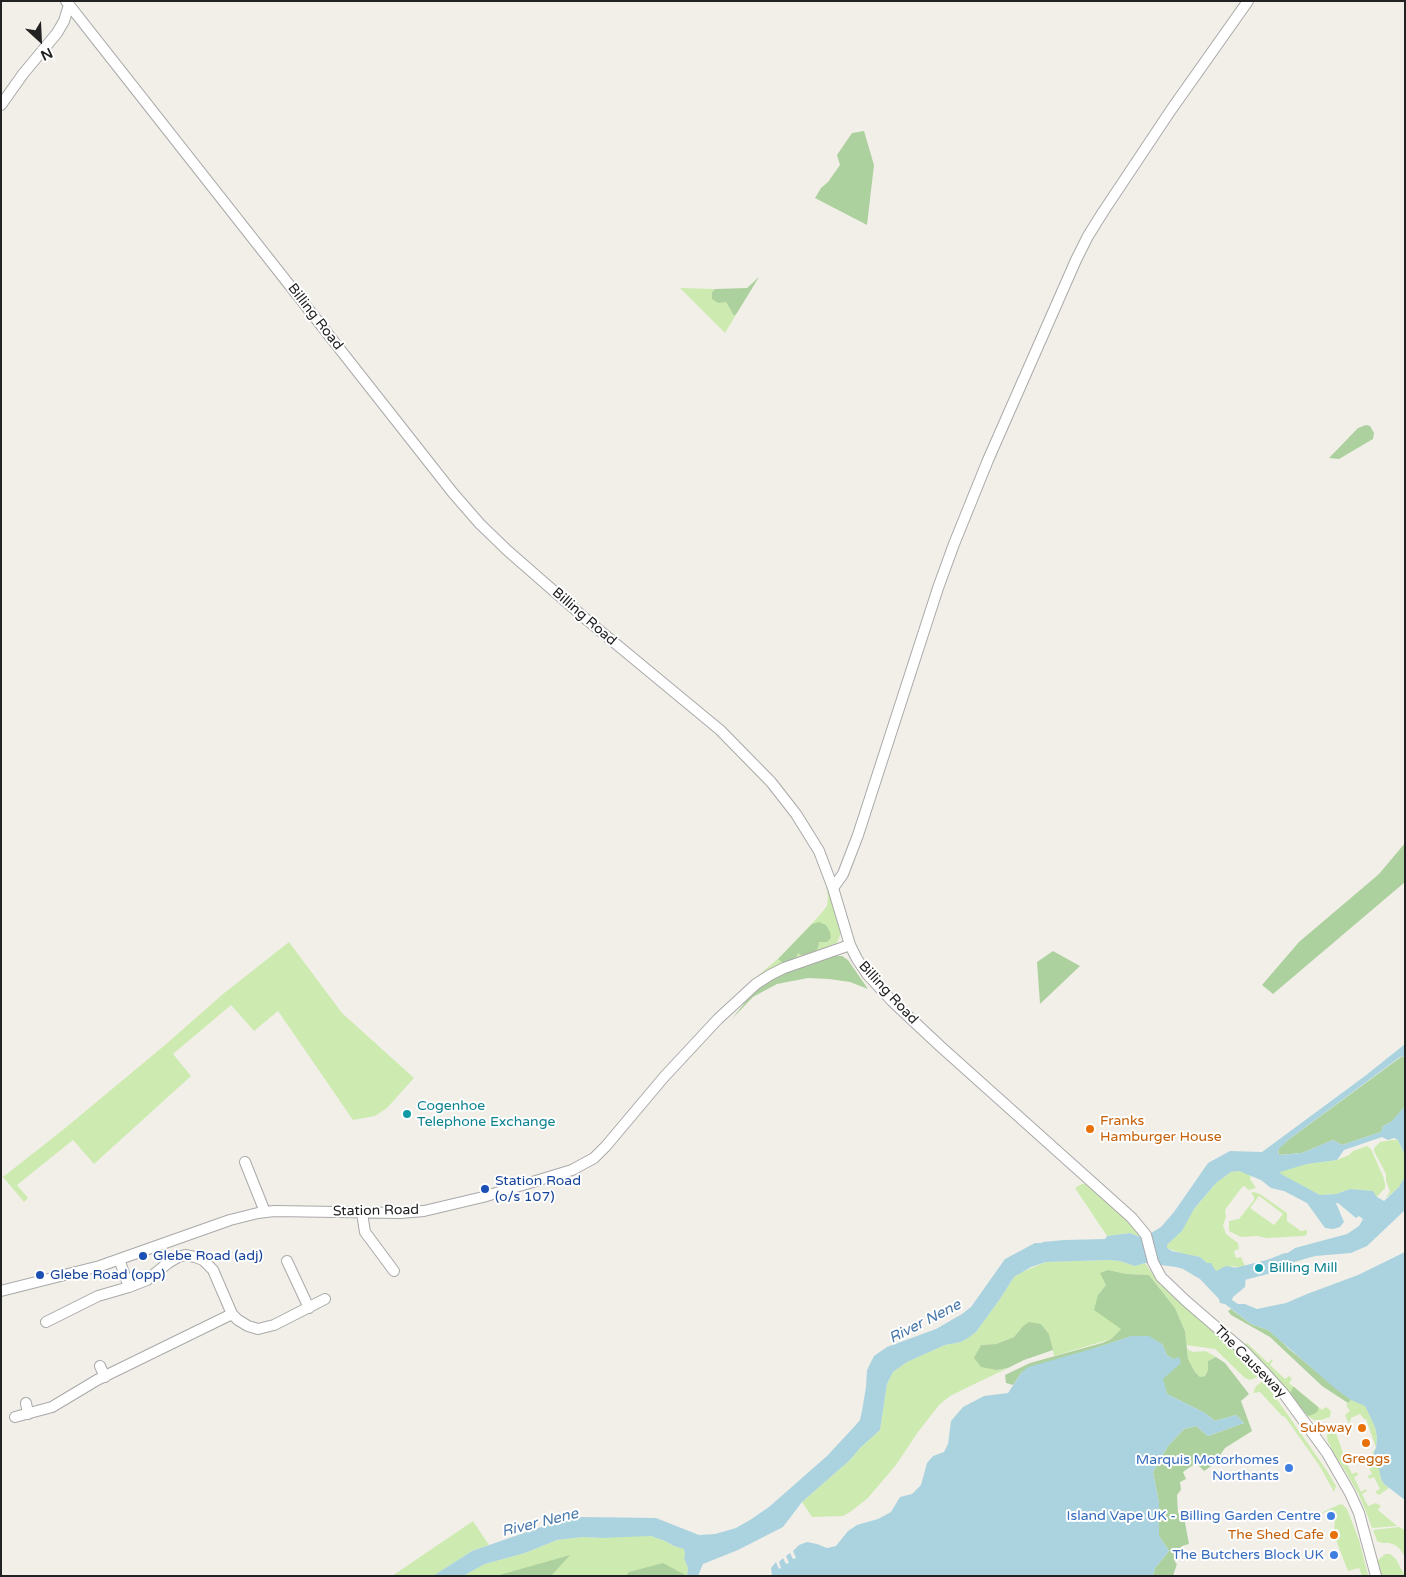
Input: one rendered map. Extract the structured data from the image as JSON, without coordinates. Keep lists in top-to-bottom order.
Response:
{
  "streets": {
    "street": ["Billing Road", "Station Road", "The Causeway"]
  },
  "crossings": [
    ["Billing Road", "Station Road"],
    ["Billing Road", "The Causeway"]
  ],
  "water": ["River Nene"],
  "places": [
    "Cogenhoe Telephone Exchange",
    "Franks Hamburger House",
    "Station Road (o/s 107)",
    "Glebe Road (adj)",
    "Billing Mill",
    "Glebe Road (opp)",
    "Subway",
    "Greggs",
    "Marquis Motorhomes Northants",
    "Island Vape UK - Billing Garden Centre",
    "The Shed Cafe",
    "The Butchers Block UK"
  ],
  "north": "bottom right"
}
